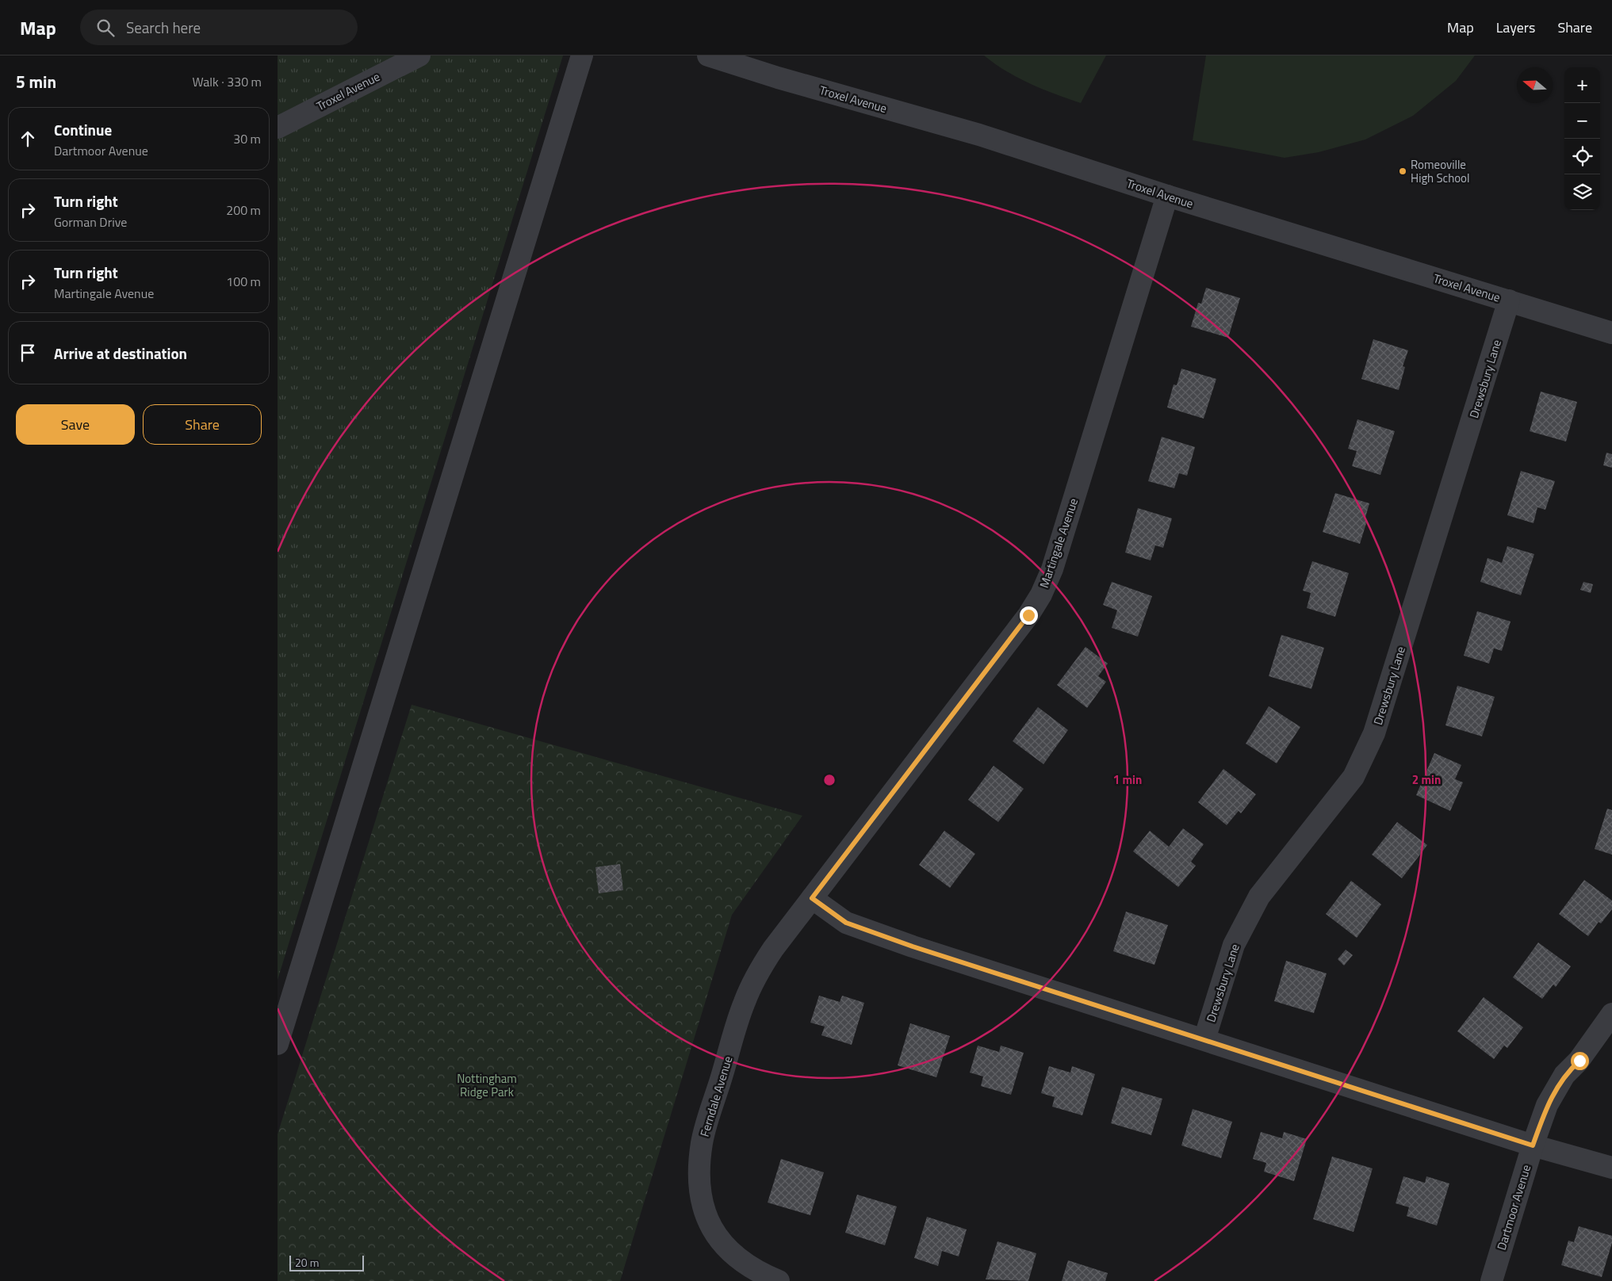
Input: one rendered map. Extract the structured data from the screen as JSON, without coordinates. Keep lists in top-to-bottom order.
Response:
{
  "streets": {
    "street": [
      "Troxel Avenue",
      "Drewsbury Lane",
      "Martingale Avenue",
      "Ferndale Avenue",
      "Dartmoor Avenue"
    ]
  },
  "crossings": [
    ["Troxel Avenue", "Drewsbury Lane"],
    ["Troxel Avenue", "Martingale Avenue"],
    ["Martingale Avenue", "Ferndale Avenue"]
  ],
  "parks": ["Nottingham Ridge Park"],
  "places": ["Romeoville High School"],
  "scale_bar": "20 m",
  "north": "left",
  "page": {
    "header": "Map",
    "search": "Search here",
    "nav": ["Map", "Layers", "Share"],
    "heading": ["5 min", "Walk · 330 m"],
    "map_buttons": ["+", "−"],
    "list": [
      ["Continue", "Dartmoor Avenue", "30 m"],
      ["Turn right", "Gorman Drive", "200 m"],
      ["Turn right", "Martingale Avenue", "100 m"],
      "Arrive at destination"
    ],
    "buttons": ["Save", "Share"],
    "scale": "20 m"
  },
  "rings": ["1 min", "2 min"]
}
